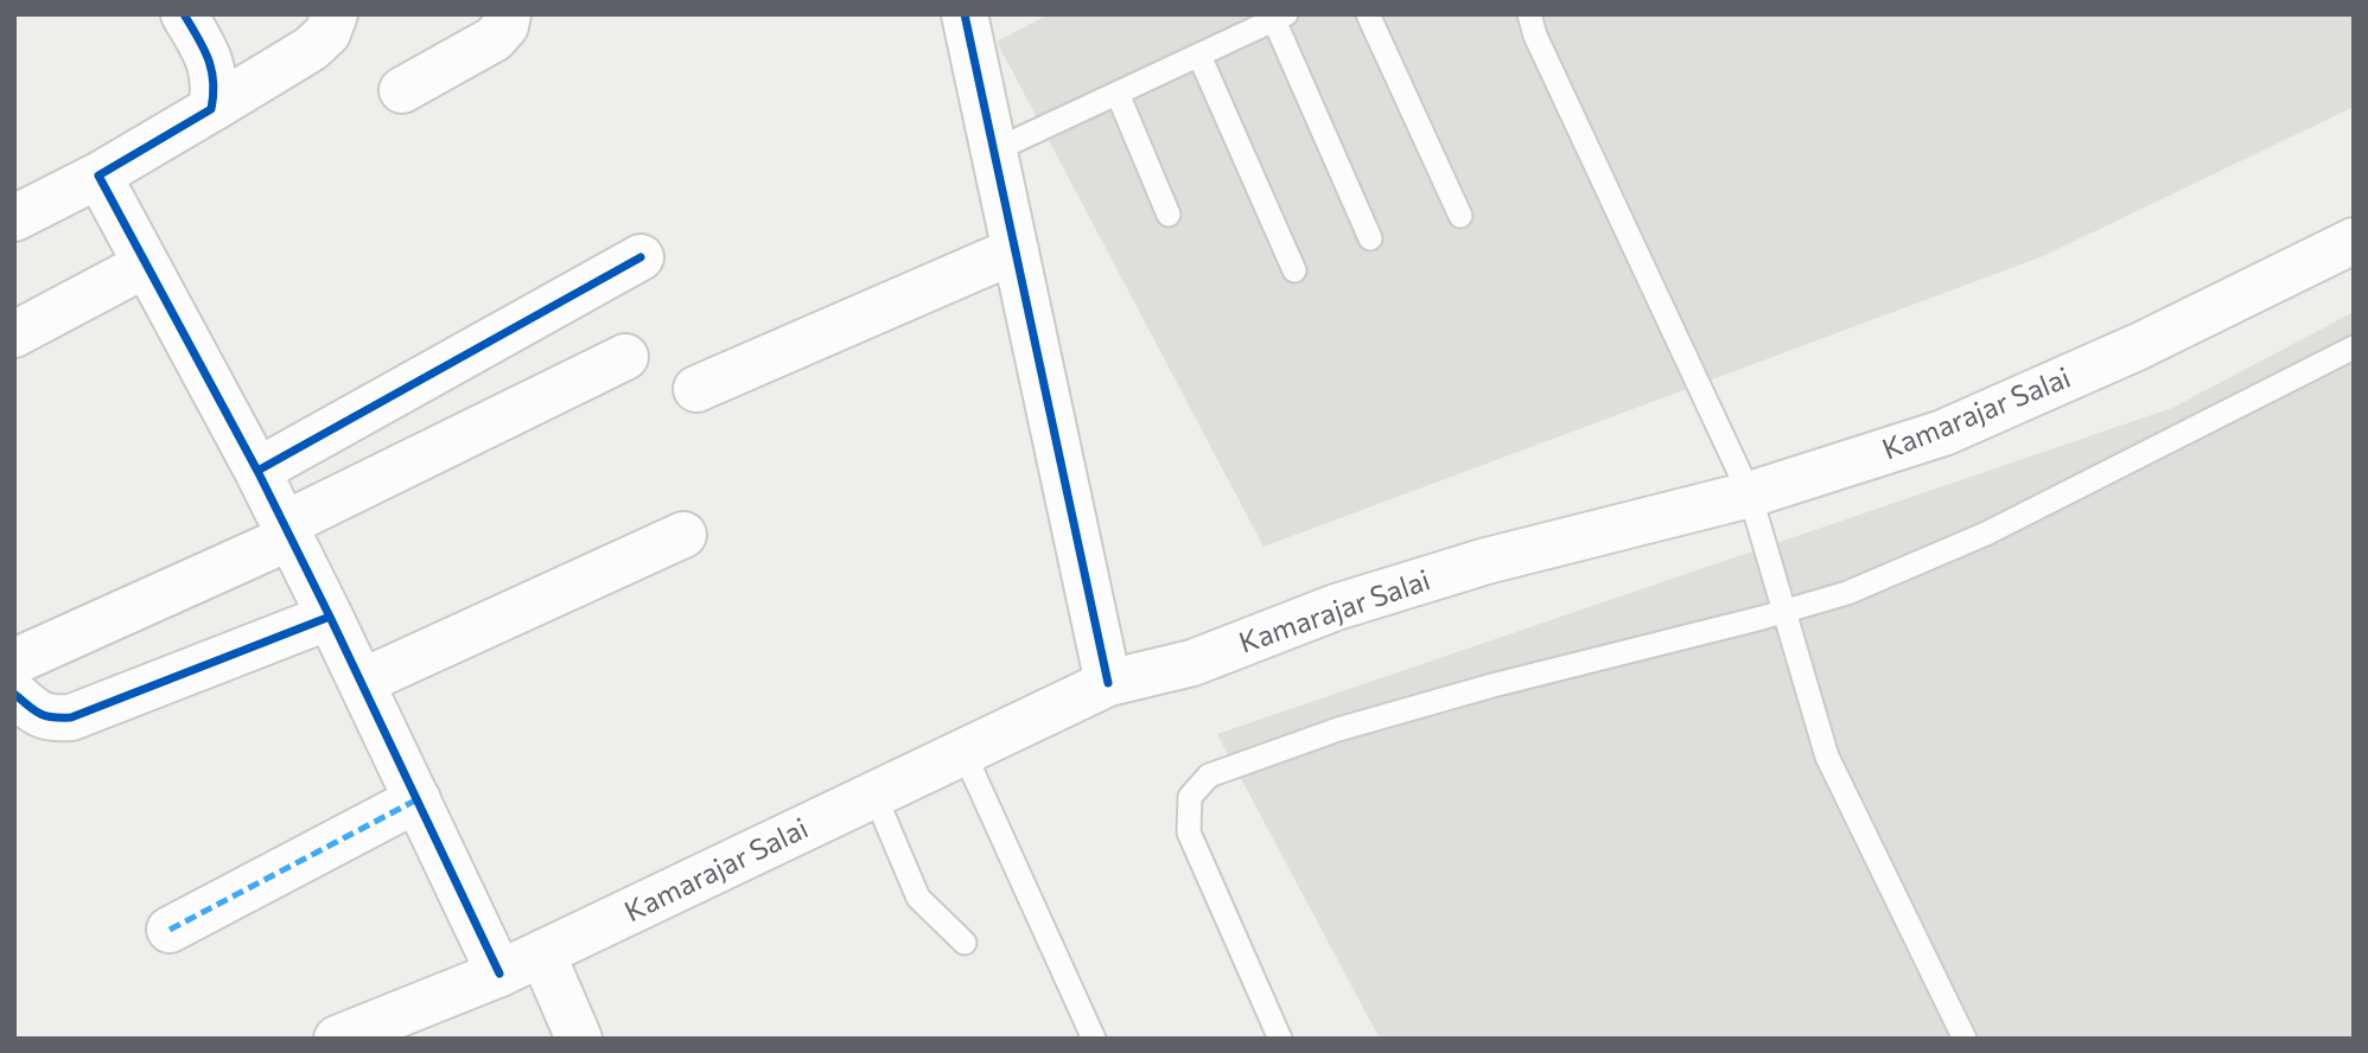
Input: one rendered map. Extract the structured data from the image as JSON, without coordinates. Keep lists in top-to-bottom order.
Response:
{
  "streets": {
    "street": ["Kamarajar Salai"]
  }
}
